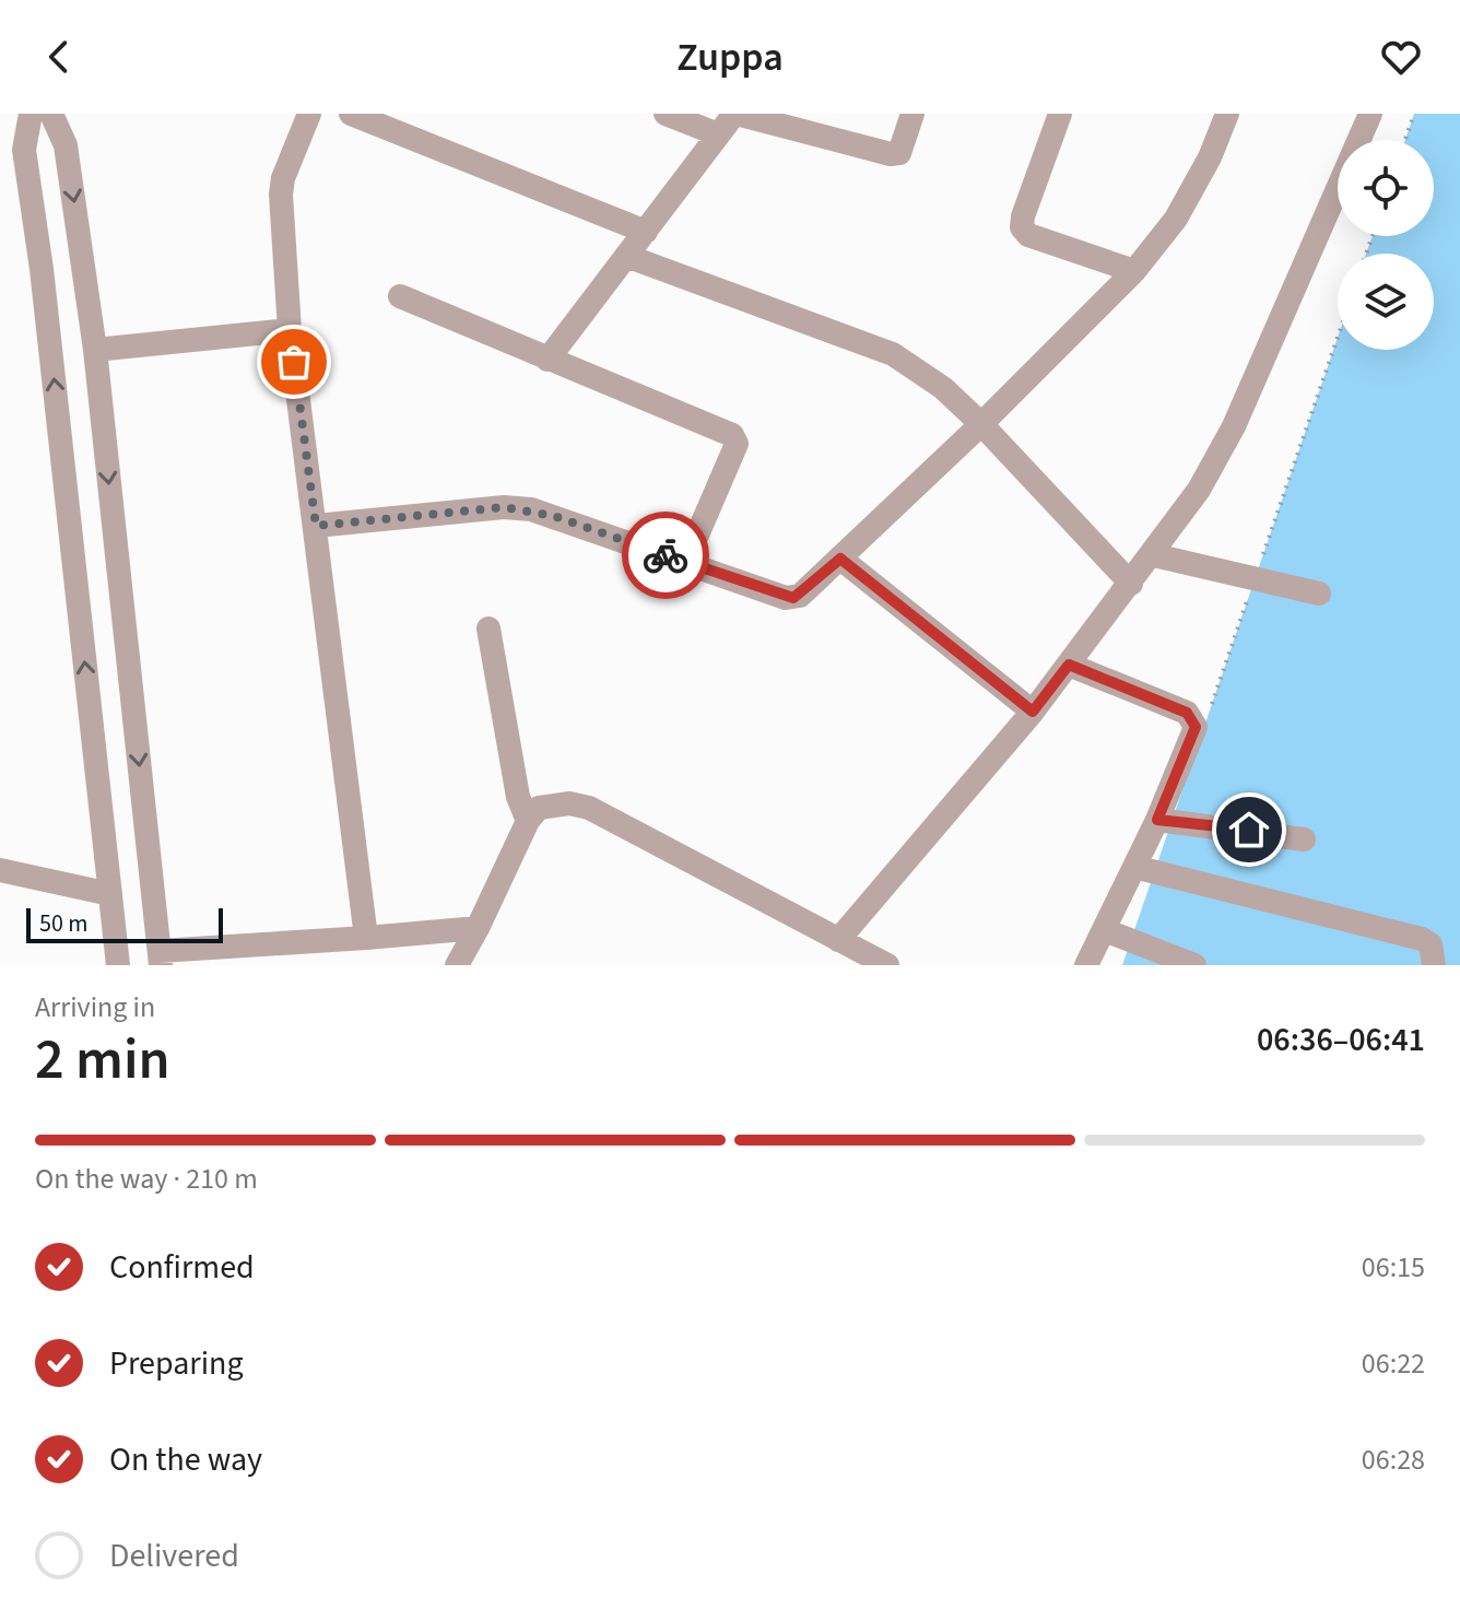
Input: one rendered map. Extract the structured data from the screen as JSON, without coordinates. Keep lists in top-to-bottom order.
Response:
{
  "scale_bar": "50 m",
  "page": {
    "header": "Zuppa",
    "scale": "50 m",
    "heading": ["2 min", "Arriving in", "06:36–06:41"],
    "bar": "On the way · 210 m",
    "list": [
      ["Confirmed", "06:15"],
      ["Preparing", "06:22"],
      ["On the way", "06:28"],
      "Delivered"
    ]
  }
}
